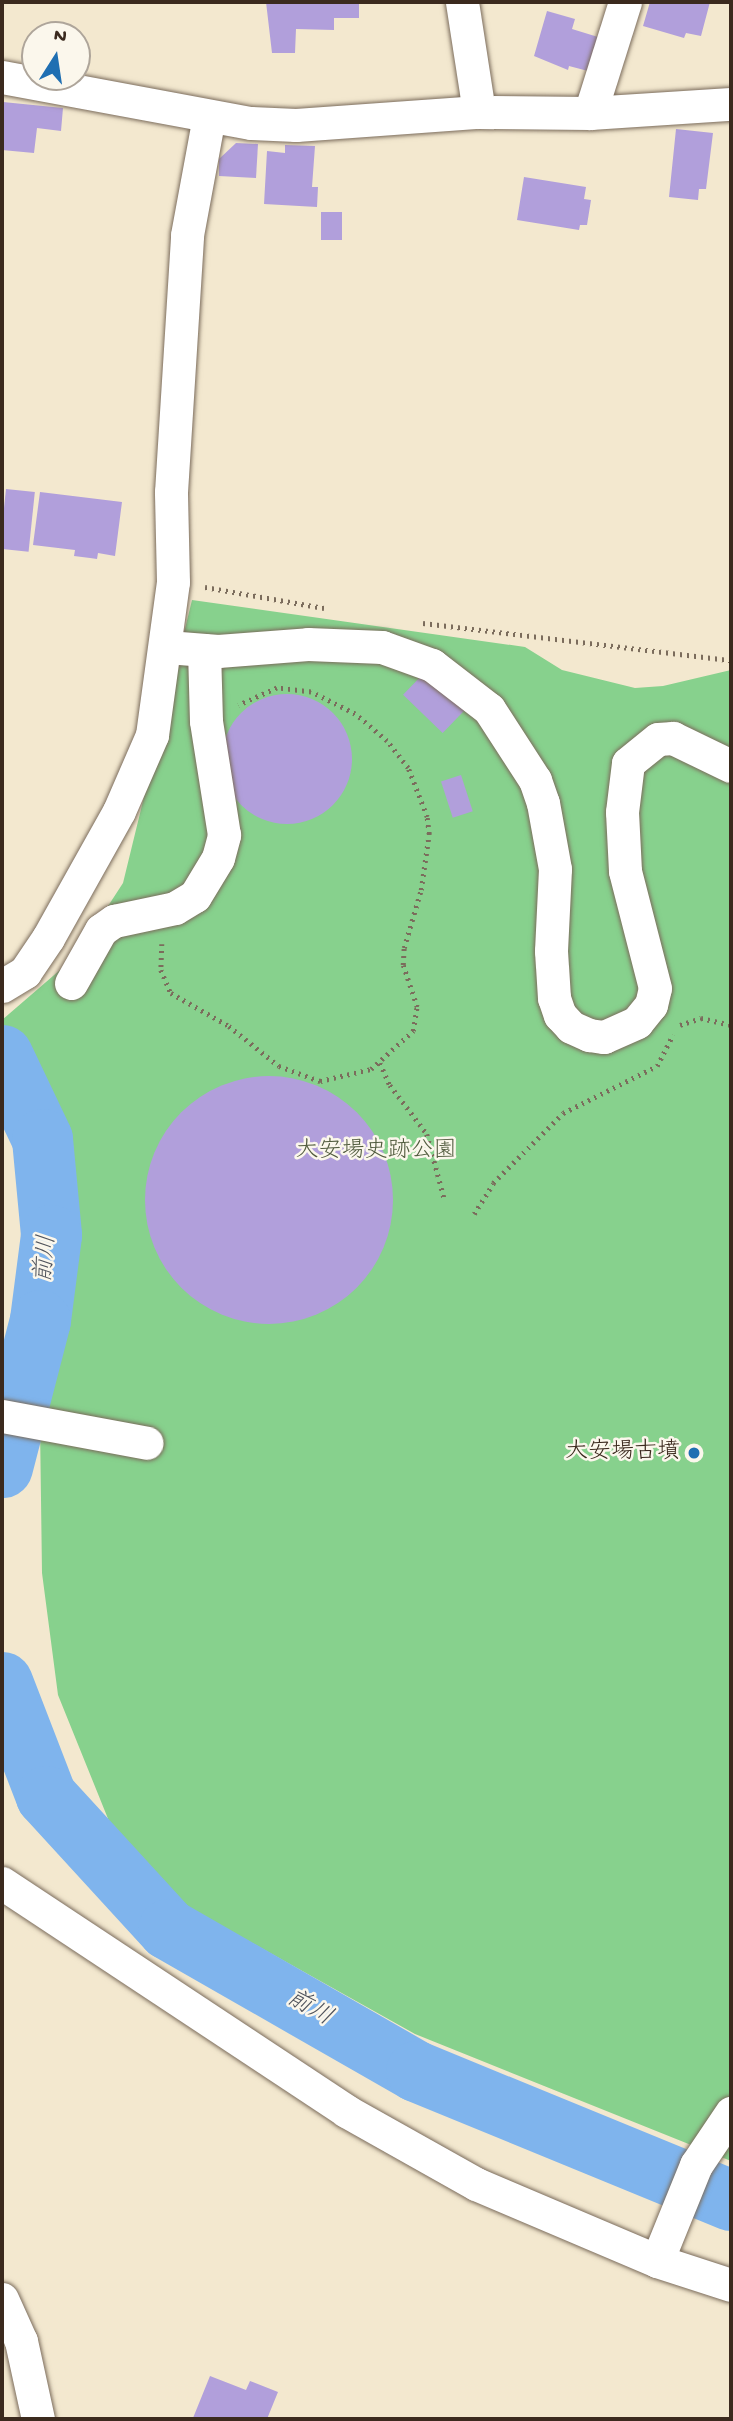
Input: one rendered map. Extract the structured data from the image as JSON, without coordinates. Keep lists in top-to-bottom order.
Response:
{
  "water": ["前川"],
  "parks": ["大安場史跡公園"],
  "places": ["大安場古墳"],
  "north": "top"
}
